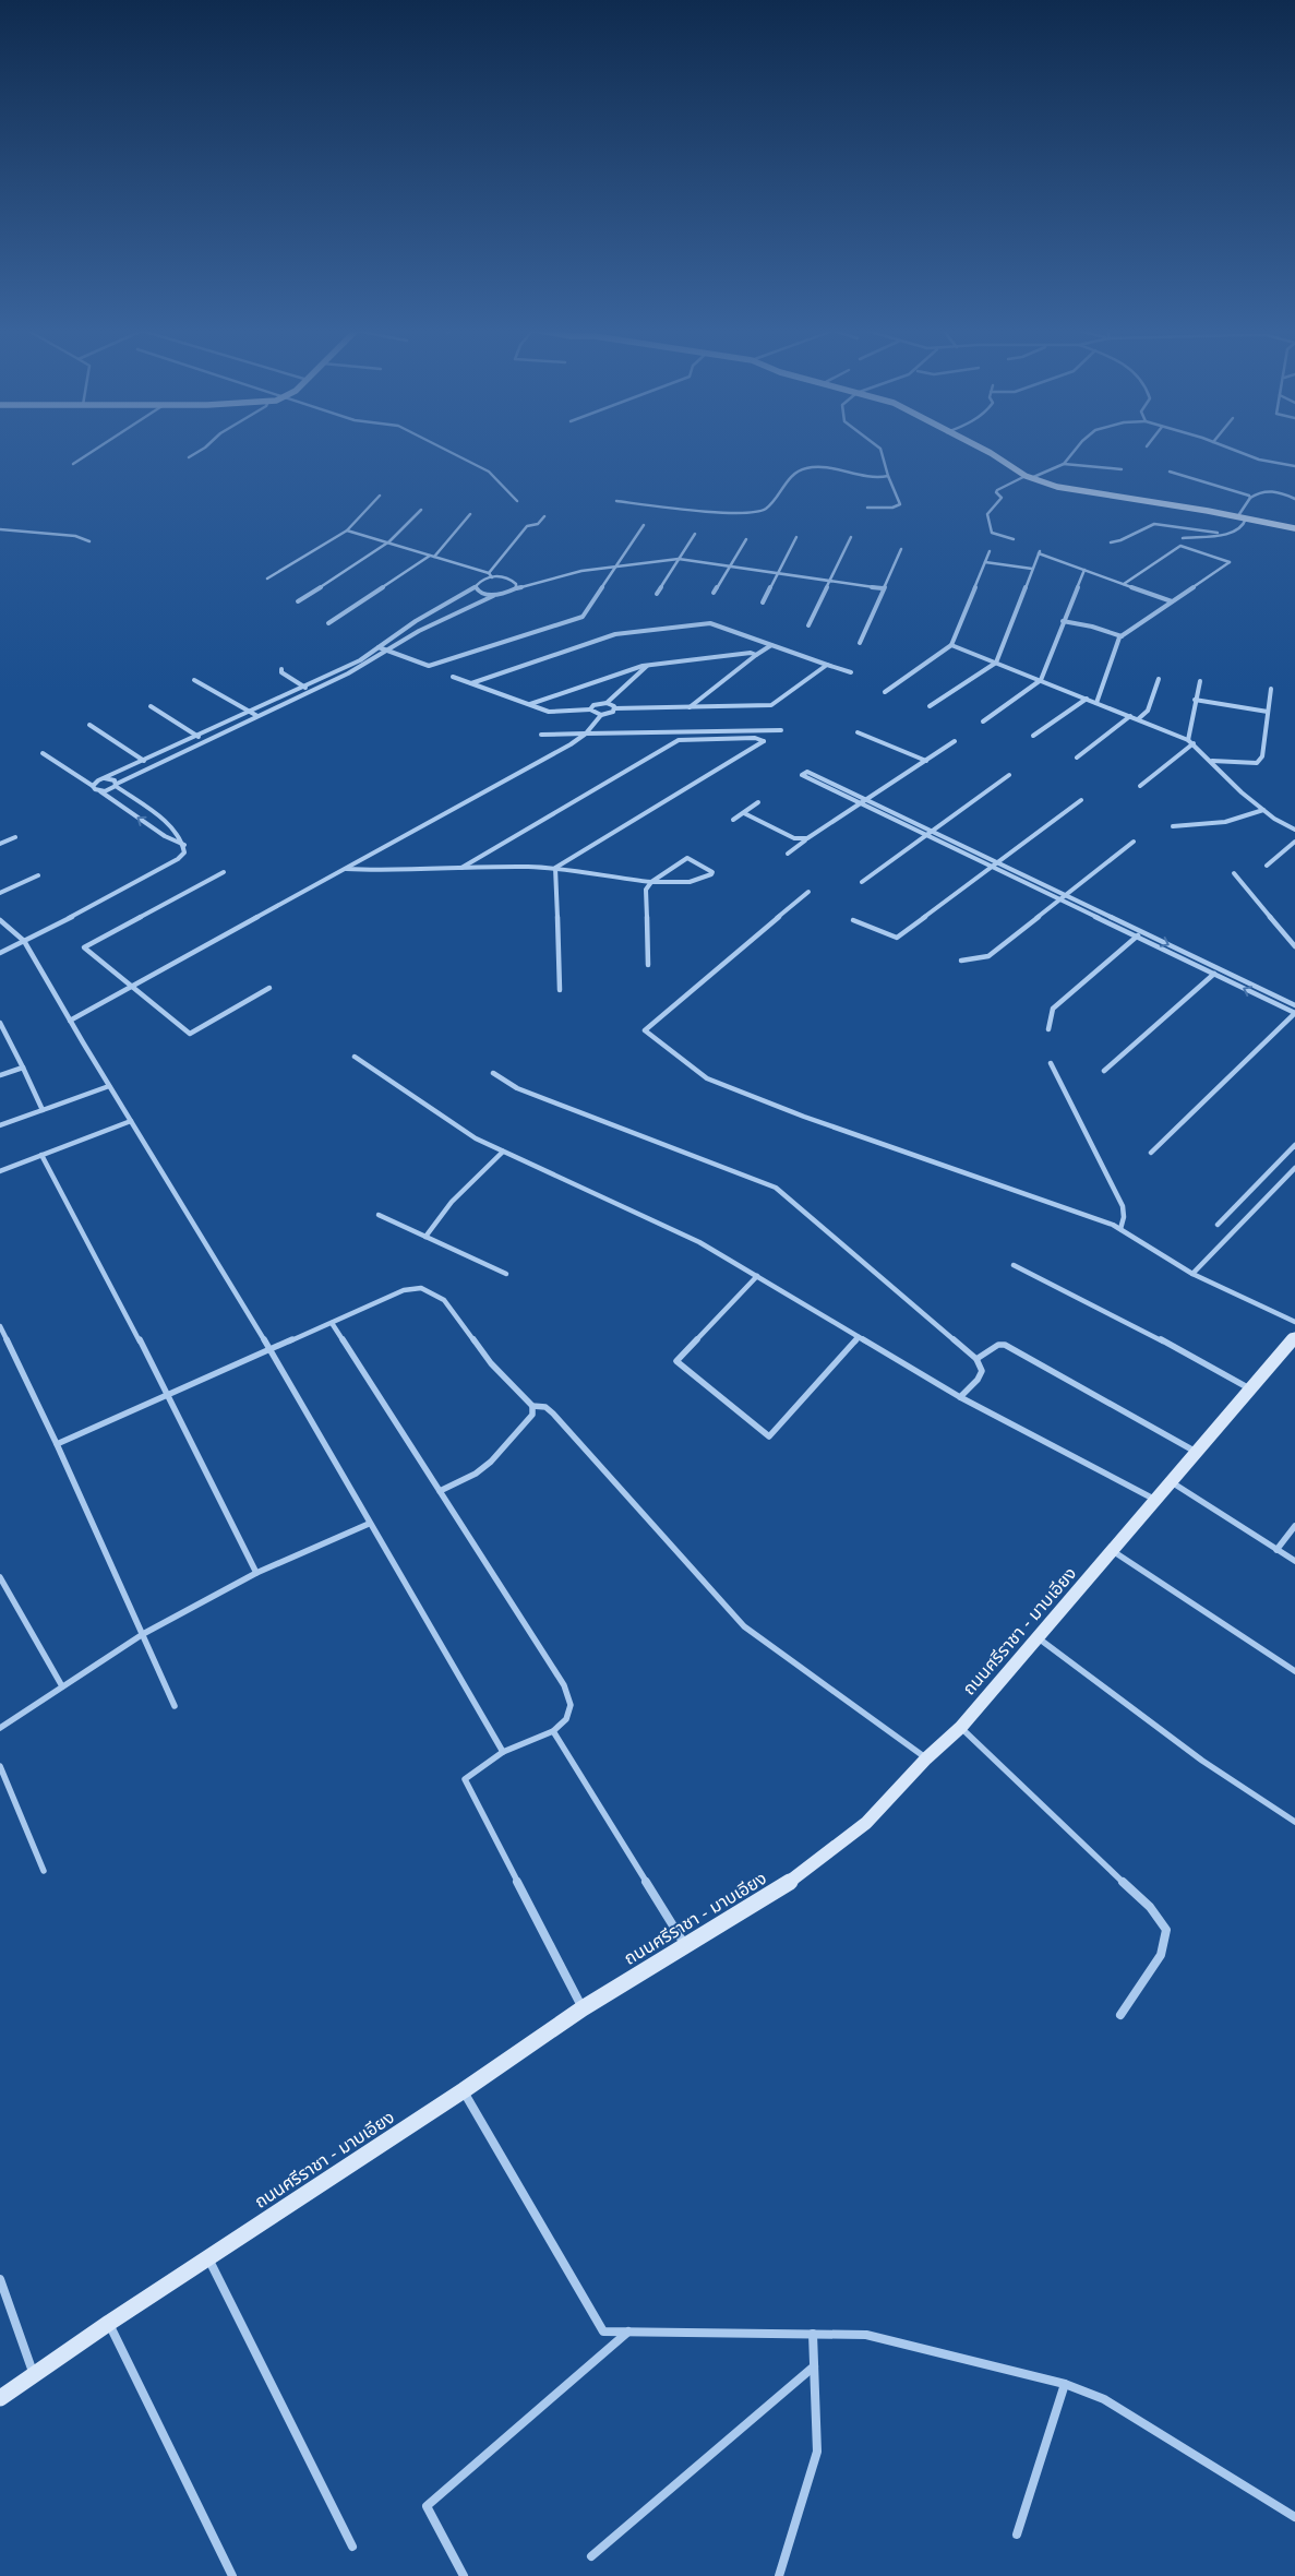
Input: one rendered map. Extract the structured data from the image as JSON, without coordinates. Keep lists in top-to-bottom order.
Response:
{
  "streets": {
    "street": ["ถนนศรีราชา - มาบเอียง"]
  }
}
